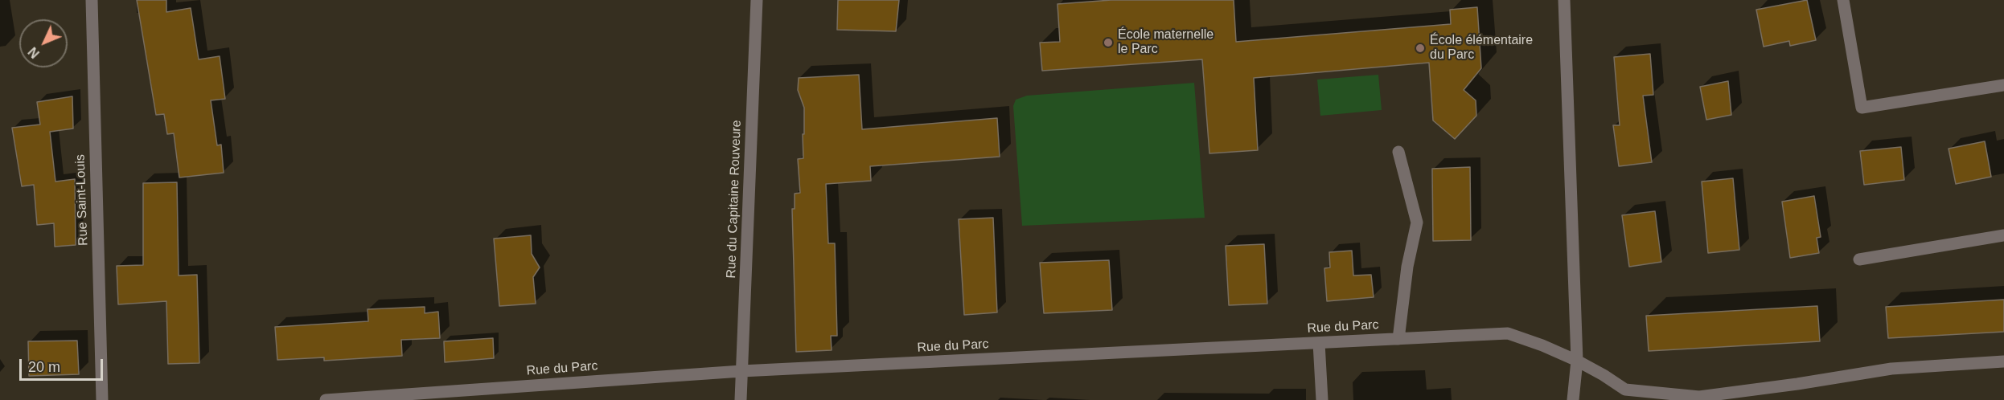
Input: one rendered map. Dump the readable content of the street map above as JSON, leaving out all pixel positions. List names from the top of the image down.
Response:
{
  "streets": {
    "street": ["Rue du Capitaine Rouveure", "Rue Saint-Louis", "Rue du Parc"]
  },
  "crossings": [
    ["Rue du Capitaine Rouveure", "Rue du Parc"]
  ],
  "places": ["École maternelle le Parc", "École élémentaire du Parc"],
  "scale_bar": "20 m",
  "north": "bottom left"
}
